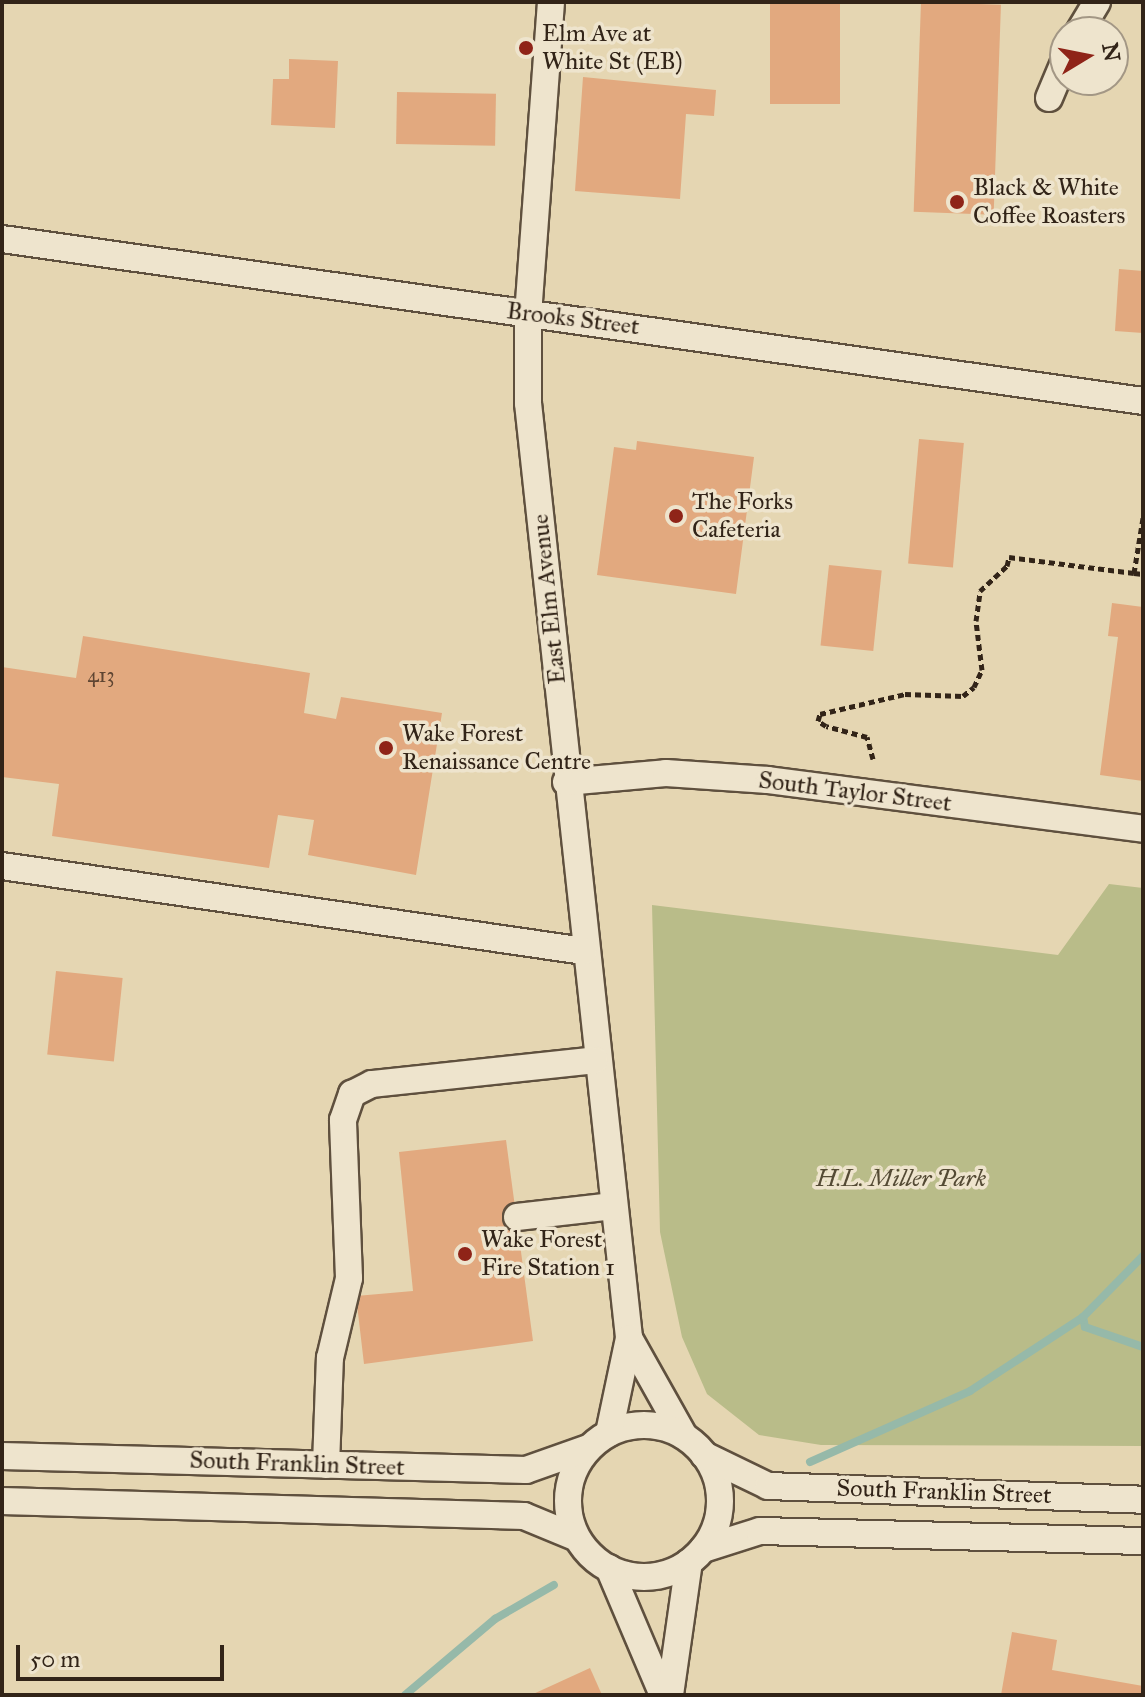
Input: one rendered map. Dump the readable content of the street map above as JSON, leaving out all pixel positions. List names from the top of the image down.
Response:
{
  "streets": {
    "street": [
      "Brooks Street",
      "East Elm Avenue",
      "South Taylor Street",
      "South Franklin Street"
    ]
  },
  "crossings": [
    ["Brooks Street", "East Elm Avenue"],
    ["East Elm Avenue", "South Taylor Street"],
    ["East Elm Avenue", "South Franklin Street"]
  ],
  "parks": ["H.L. Miller Park"],
  "places": [
    "Elm Ave at White St (EB)",
    "Black & White Coffee Roasters",
    "The Forks Cafeteria",
    "Wake Forest Renaissance Centre",
    "Wake Forest Fire Station 1"
  ],
  "house_numbers": ["413"],
  "scale_bar": "50 m",
  "north": "right"
}
